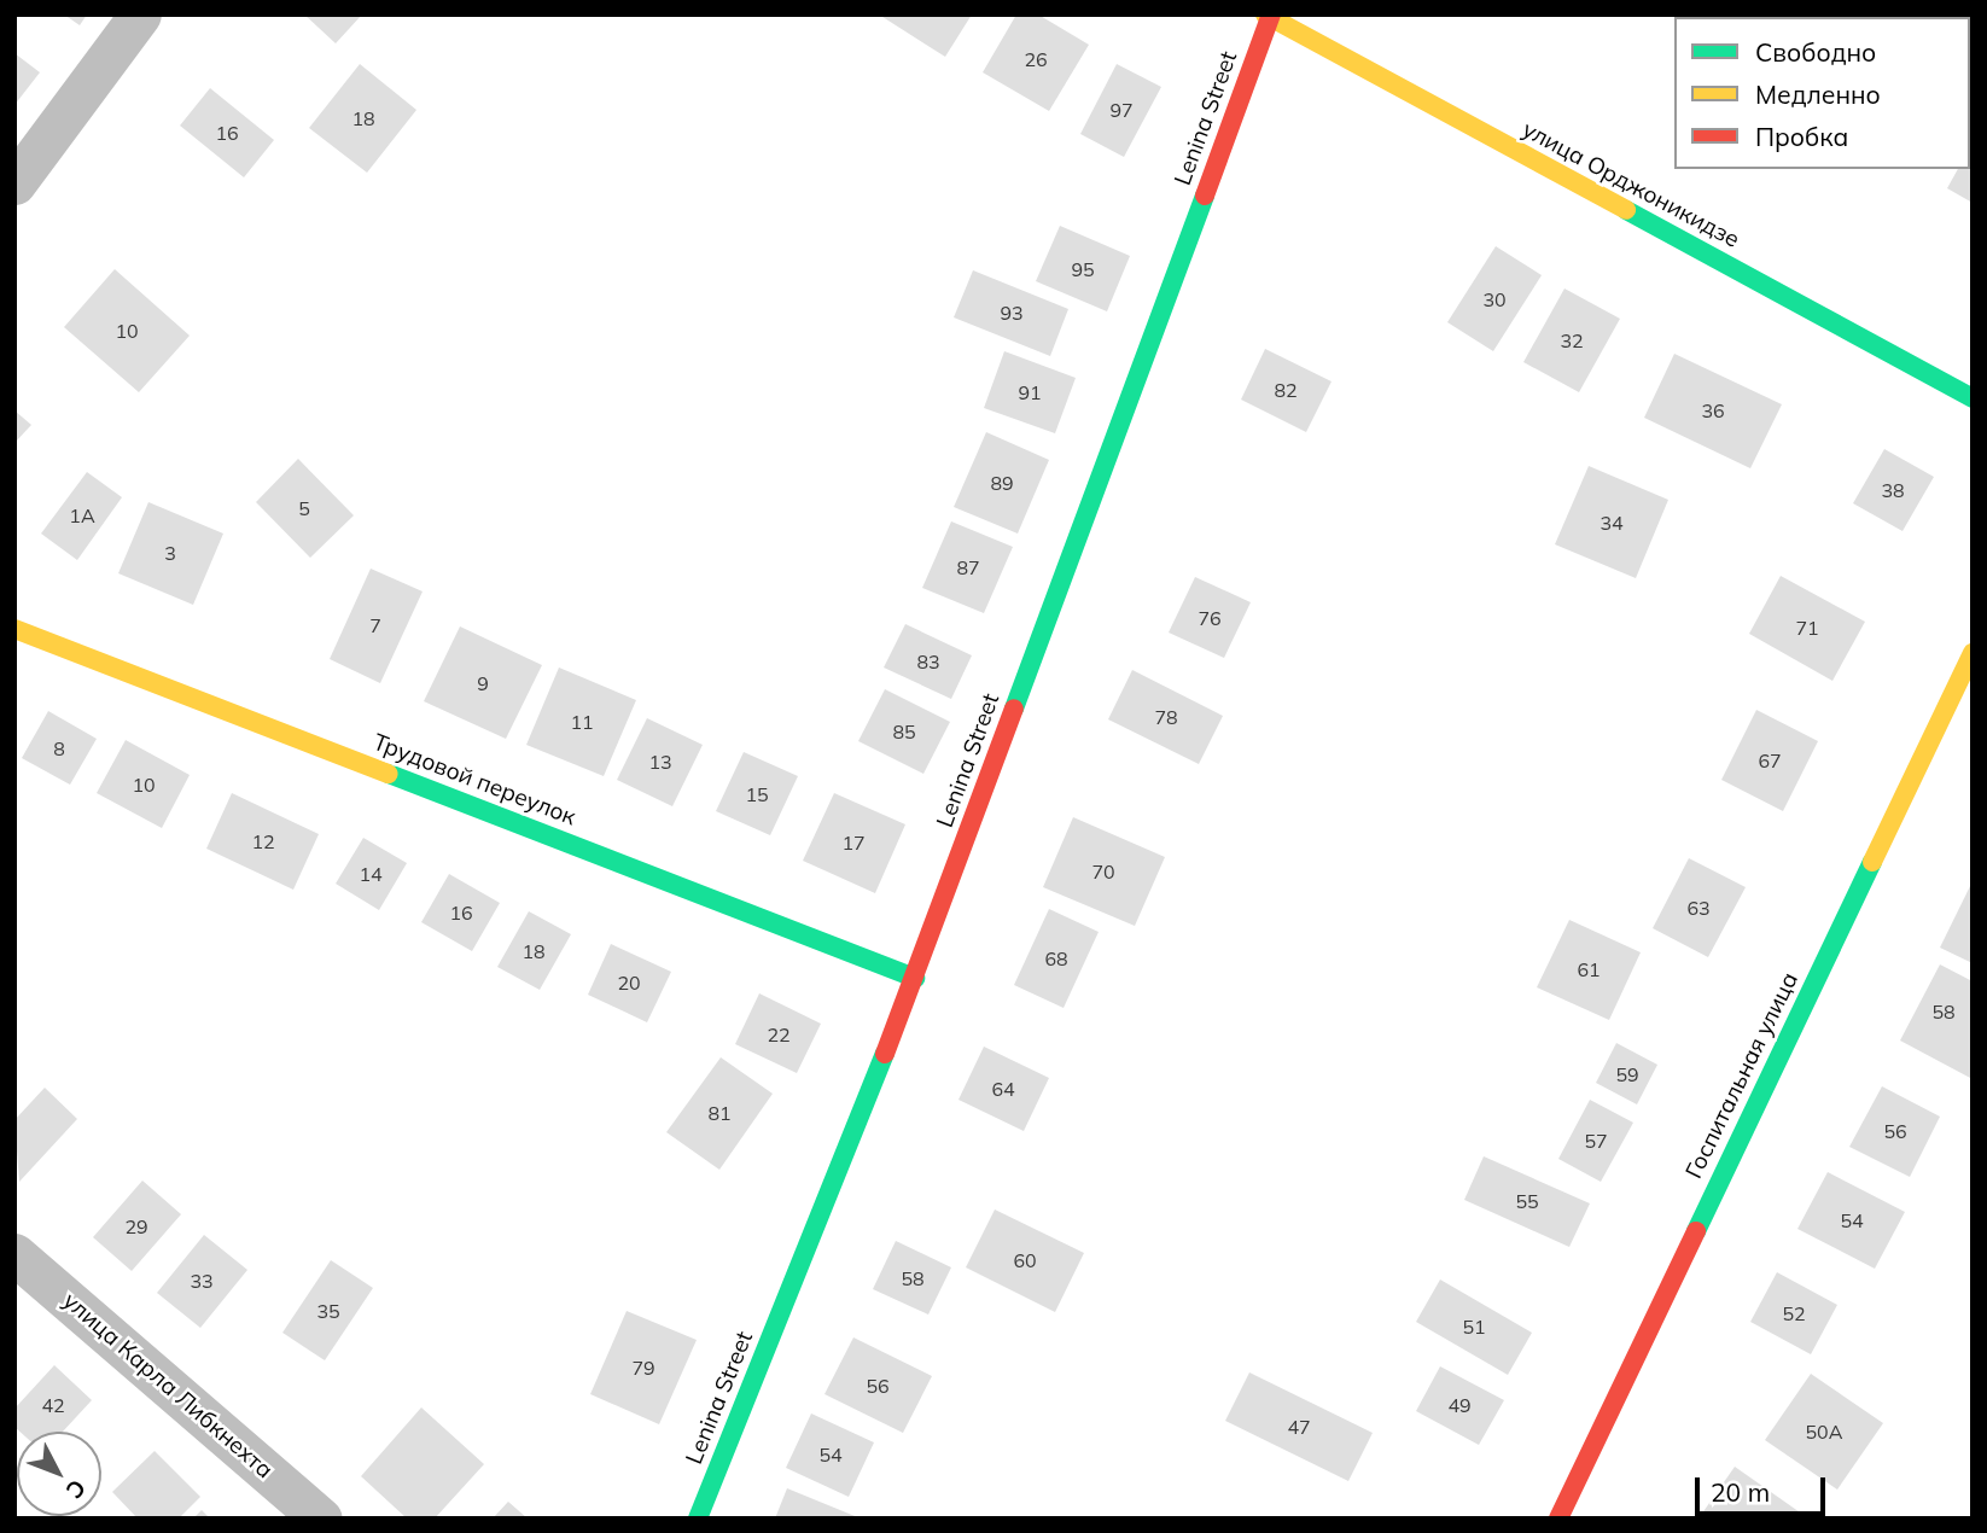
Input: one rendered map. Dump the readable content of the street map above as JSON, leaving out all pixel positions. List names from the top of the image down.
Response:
{
  "streets": {
    "street": [
      "Lenina Street",
      "улица Орджоникидзе",
      "Трудовой переулок",
      "Госпитальная улица",
      "улица Карла Либкнехта"
    ]
  },
  "crossings": [
    ["Lenina Street", "улица Орджоникидзе"],
    ["Lenina Street", "Трудовой переулок"]
  ],
  "house_numbers": [
    "26",
    "97",
    "18",
    "16",
    "95",
    "30",
    "93",
    "10",
    "32",
    "82",
    "91",
    "36",
    "89",
    "38",
    "5",
    "1А",
    "34",
    "3",
    "87",
    "76",
    "7",
    "71",
    "83",
    "9",
    "78",
    "11",
    "85",
    "8",
    "67",
    "13",
    "10",
    "15",
    "12",
    "17",
    "70",
    "14",
    "63",
    "16",
    "18",
    "68",
    "61",
    "20",
    "58",
    "22",
    "59",
    "64",
    "81",
    "56",
    "57",
    "55",
    "54",
    "29",
    "60",
    "58",
    "33",
    "35",
    "52",
    "51",
    "79",
    "56",
    "42",
    "49",
    "47",
    "50А",
    "54"
  ],
  "legend": ["Свободно", "Медленно", "Пробка"],
  "scale_bar": "20 m",
  "north": "bottom right"
}
